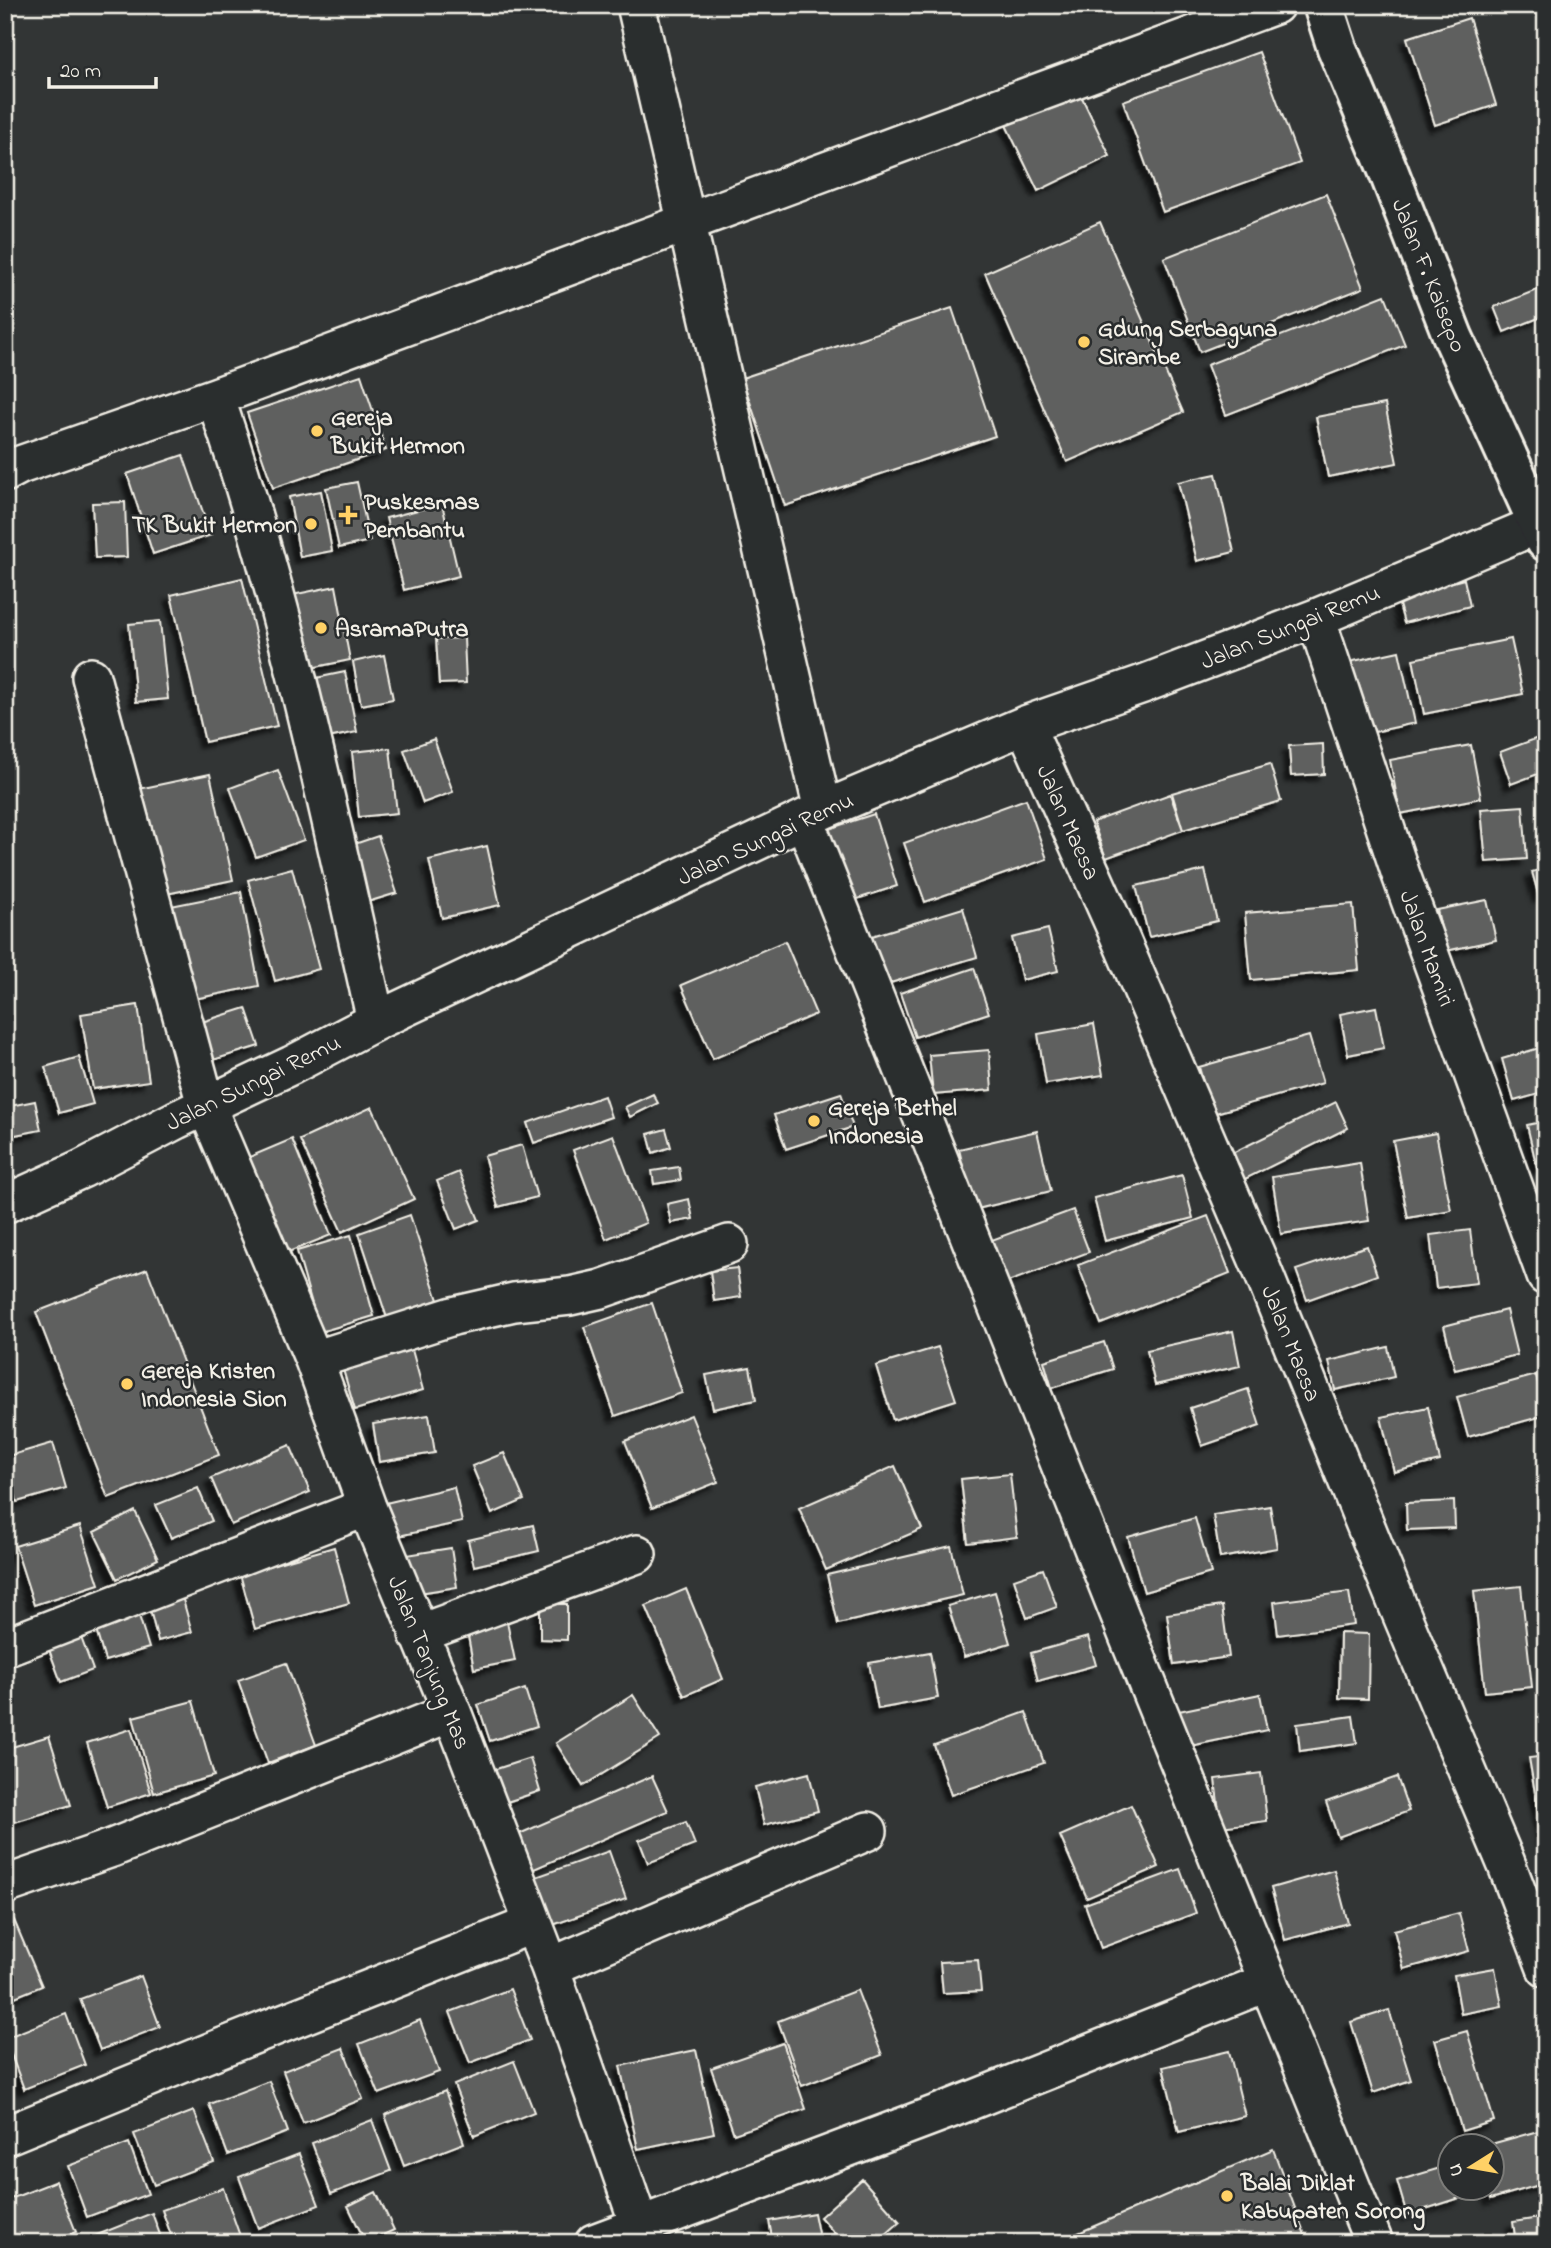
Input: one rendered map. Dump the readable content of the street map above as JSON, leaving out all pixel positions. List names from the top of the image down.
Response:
{
  "streets": {
    "street": [
      "Jalan F. Kaisepo",
      "Jalan Sungai Remu",
      "Jalan Maesa",
      "Jalan Mamiri",
      "Jalan Tanjung Mas"
    ]
  },
  "crossings": [
    ["Jalan F. Kaisepo", "Jalan Sungai Remu"],
    ["Jalan Sungai Remu", "Jalan Maesa"],
    ["Jalan Sungai Remu", "Jalan Mamiri"],
    ["Jalan Sungai Remu", "Jalan Tanjung Mas"]
  ],
  "places": {
    "other": [
      "Gdung Serbaguna Sirambe",
      "Gereja Bukit Hermon",
      "TK Bukit Hermon",
      "AsramaPutra",
      "Gereja Bethel Indonesia",
      "Gereja Kristen Indonesia Sion",
      "Balai Diklat Kabupaten Sorong"
    ],
    "health": ["Puskesmas Pembantu"]
  },
  "scale_bar": "20 m",
  "north": "left"
}
